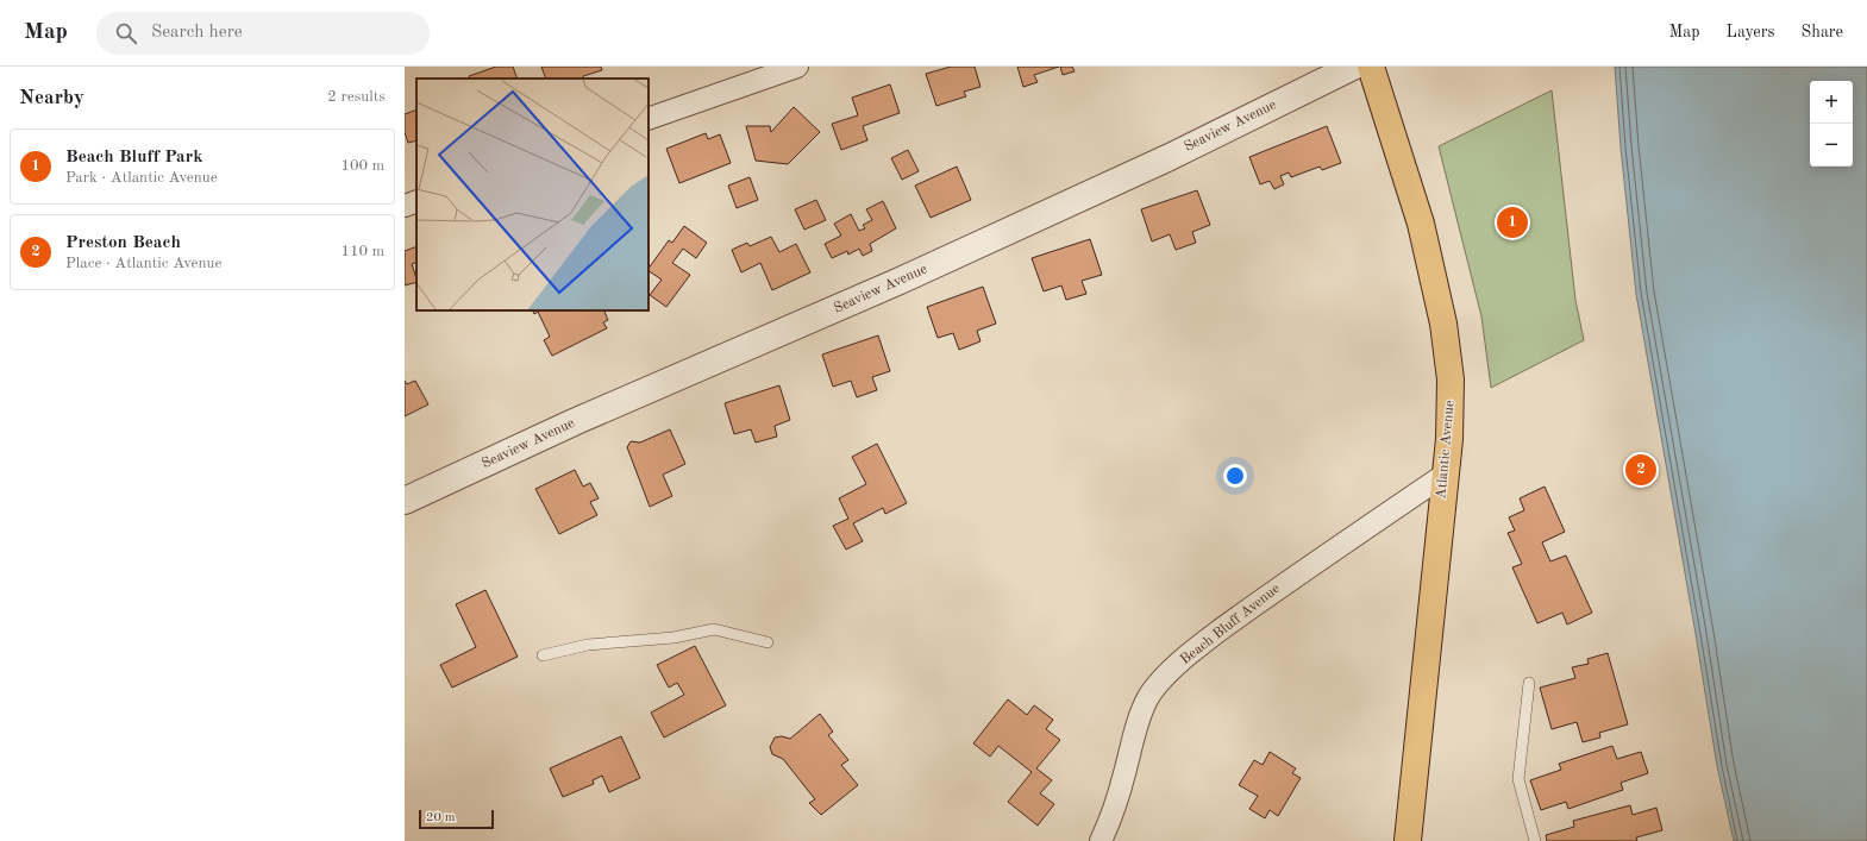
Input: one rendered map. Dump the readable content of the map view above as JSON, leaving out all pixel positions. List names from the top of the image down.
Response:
{
  "streets": {
    "main road": ["Atlantic Avenue"],
    "street": ["Seaview Avenue", "Beach Bluff Avenue"]
  },
  "crossings": [
    ["Atlantic Avenue", "Beach Bluff Avenue"]
  ],
  "scale_bar": "20 m",
  "page": {
    "header": "Map",
    "search": "Search here",
    "nav": ["Map", "Layers", "Share"],
    "heading": ["Nearby", "2 results"],
    "map_buttons": ["+", "−"],
    "list": [
      {
        "mark": "1",
        "name": "Beach Bluff Park",
        "note": "Park · Atlantic Avenue",
        "value": "100 m"
      },
      {
        "mark": "2",
        "name": "Preston Beach",
        "note": "Place · Atlantic Avenue",
        "value": "110 m"
      }
    ],
    "pins": ["1", "2"],
    "scale": "20 m"
  }
}
